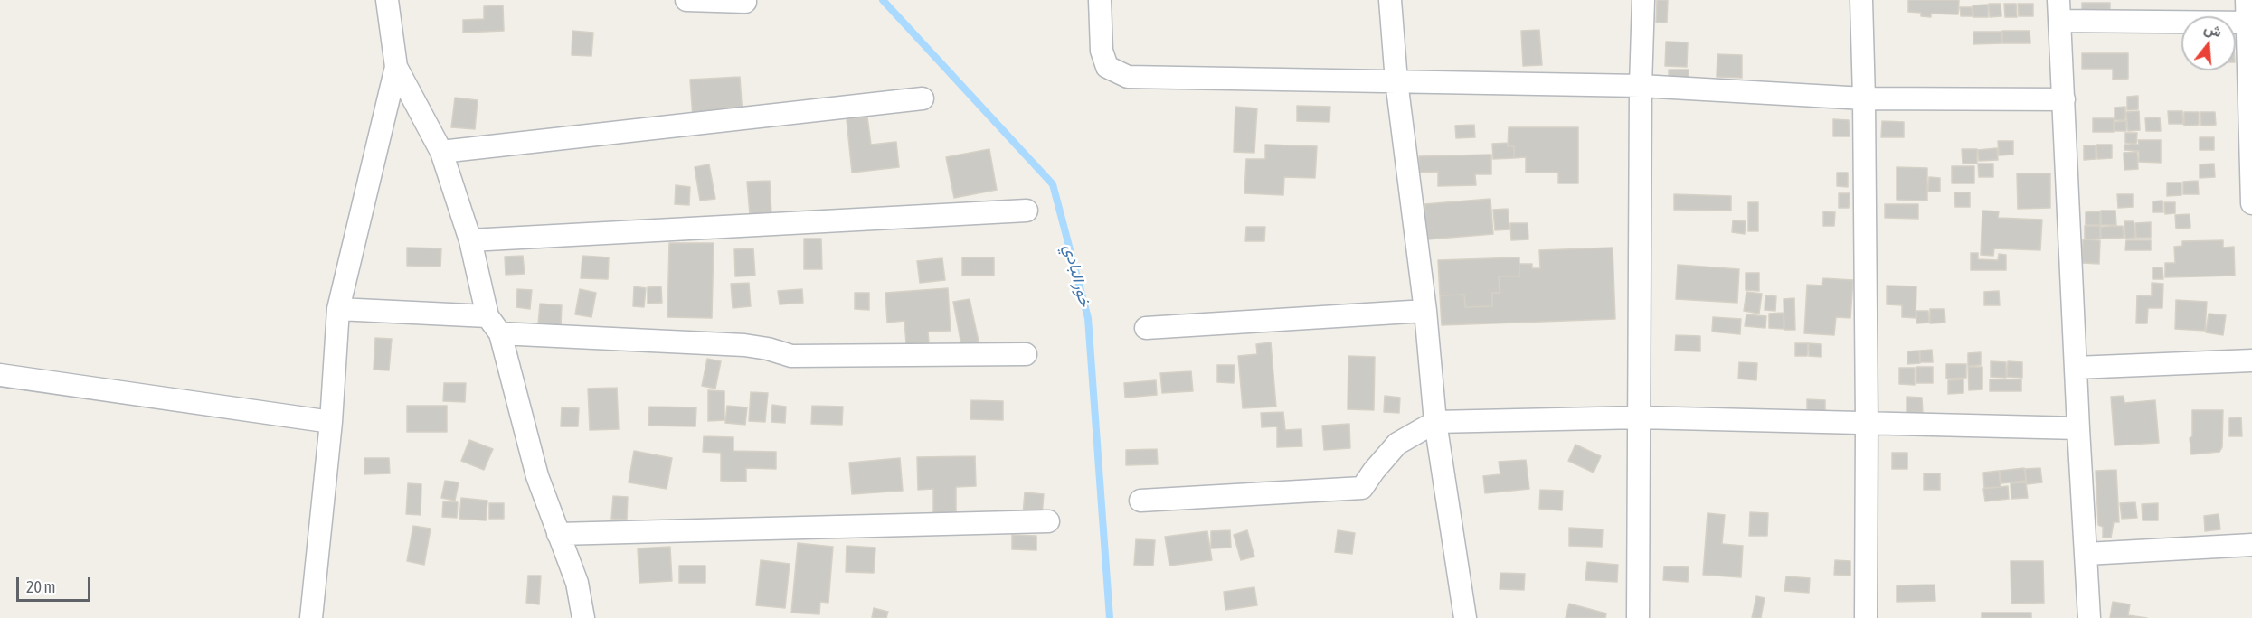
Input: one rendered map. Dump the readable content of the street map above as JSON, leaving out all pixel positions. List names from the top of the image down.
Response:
{
  "water": ["خور البادي"],
  "scale_bar": "20 m",
  "north": "top"
}
